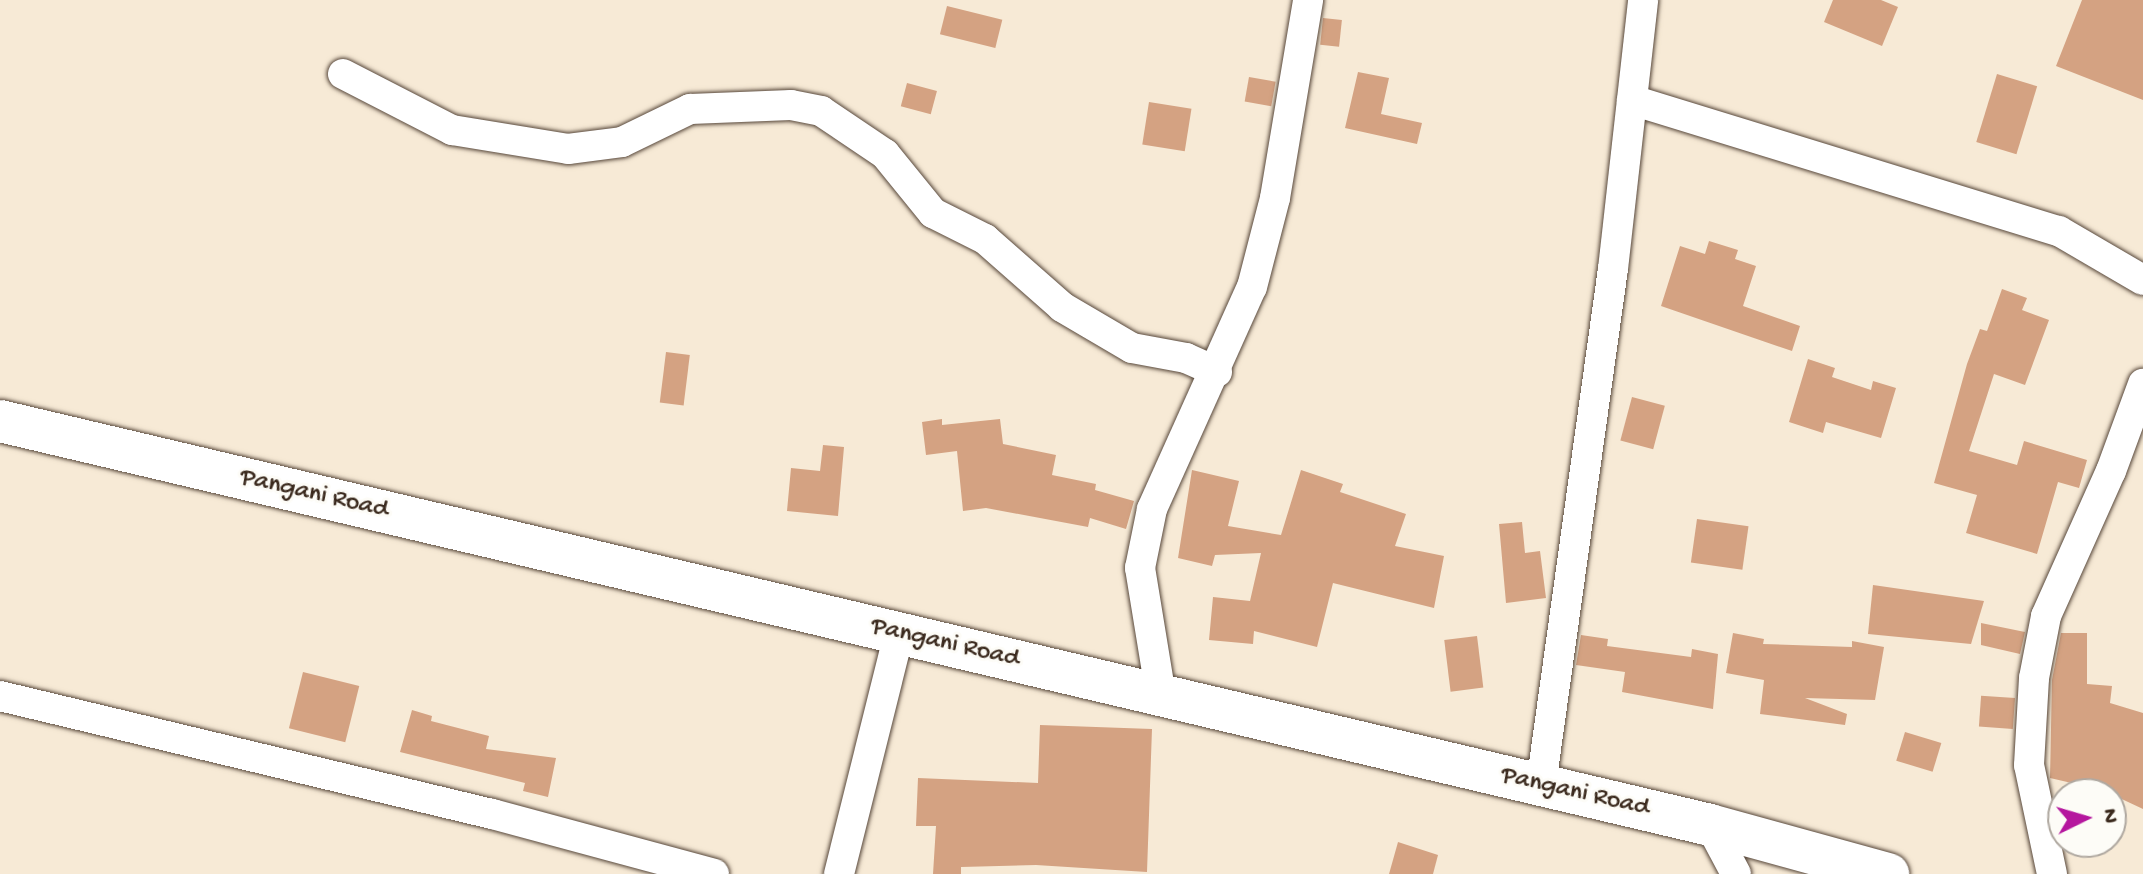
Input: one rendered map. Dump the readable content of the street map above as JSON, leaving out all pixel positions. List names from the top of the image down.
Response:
{
  "streets": {
    "main road": ["Pangani Road"]
  },
  "north": "right"
}
